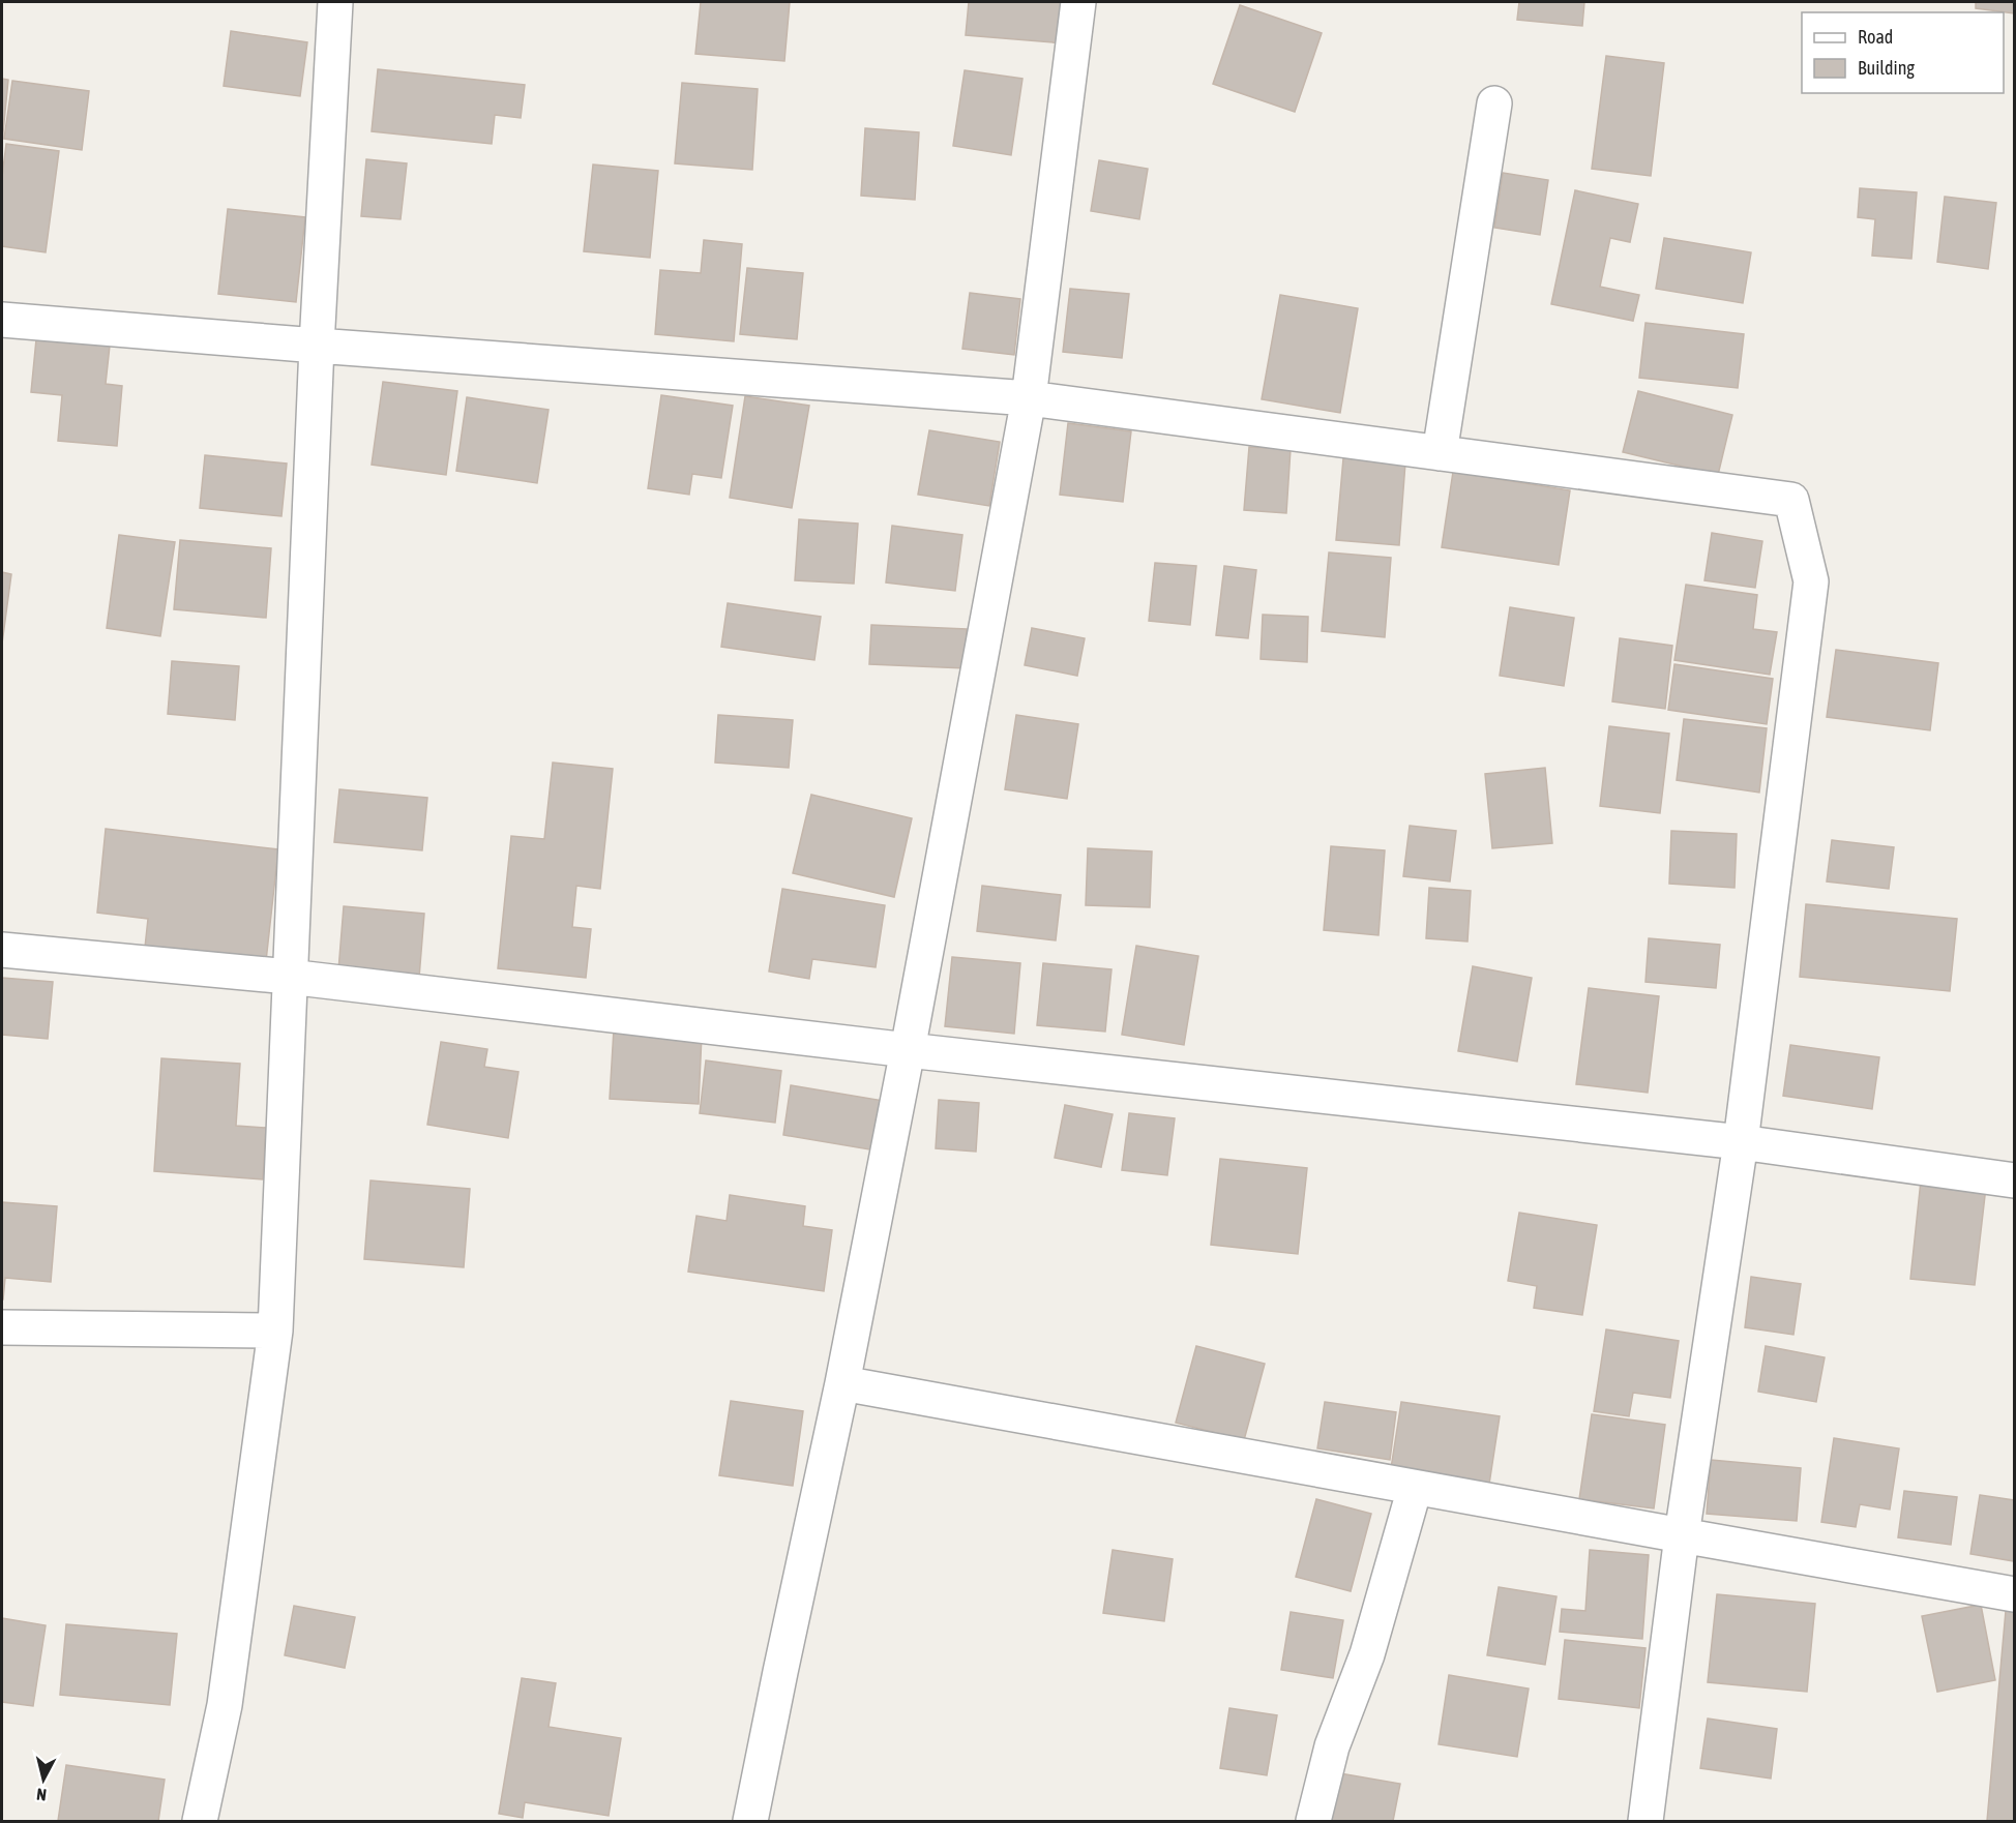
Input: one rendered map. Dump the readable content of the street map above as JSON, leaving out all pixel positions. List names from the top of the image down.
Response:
{
  "legend": ["Road", "Building"],
  "north": "bottom"
}
